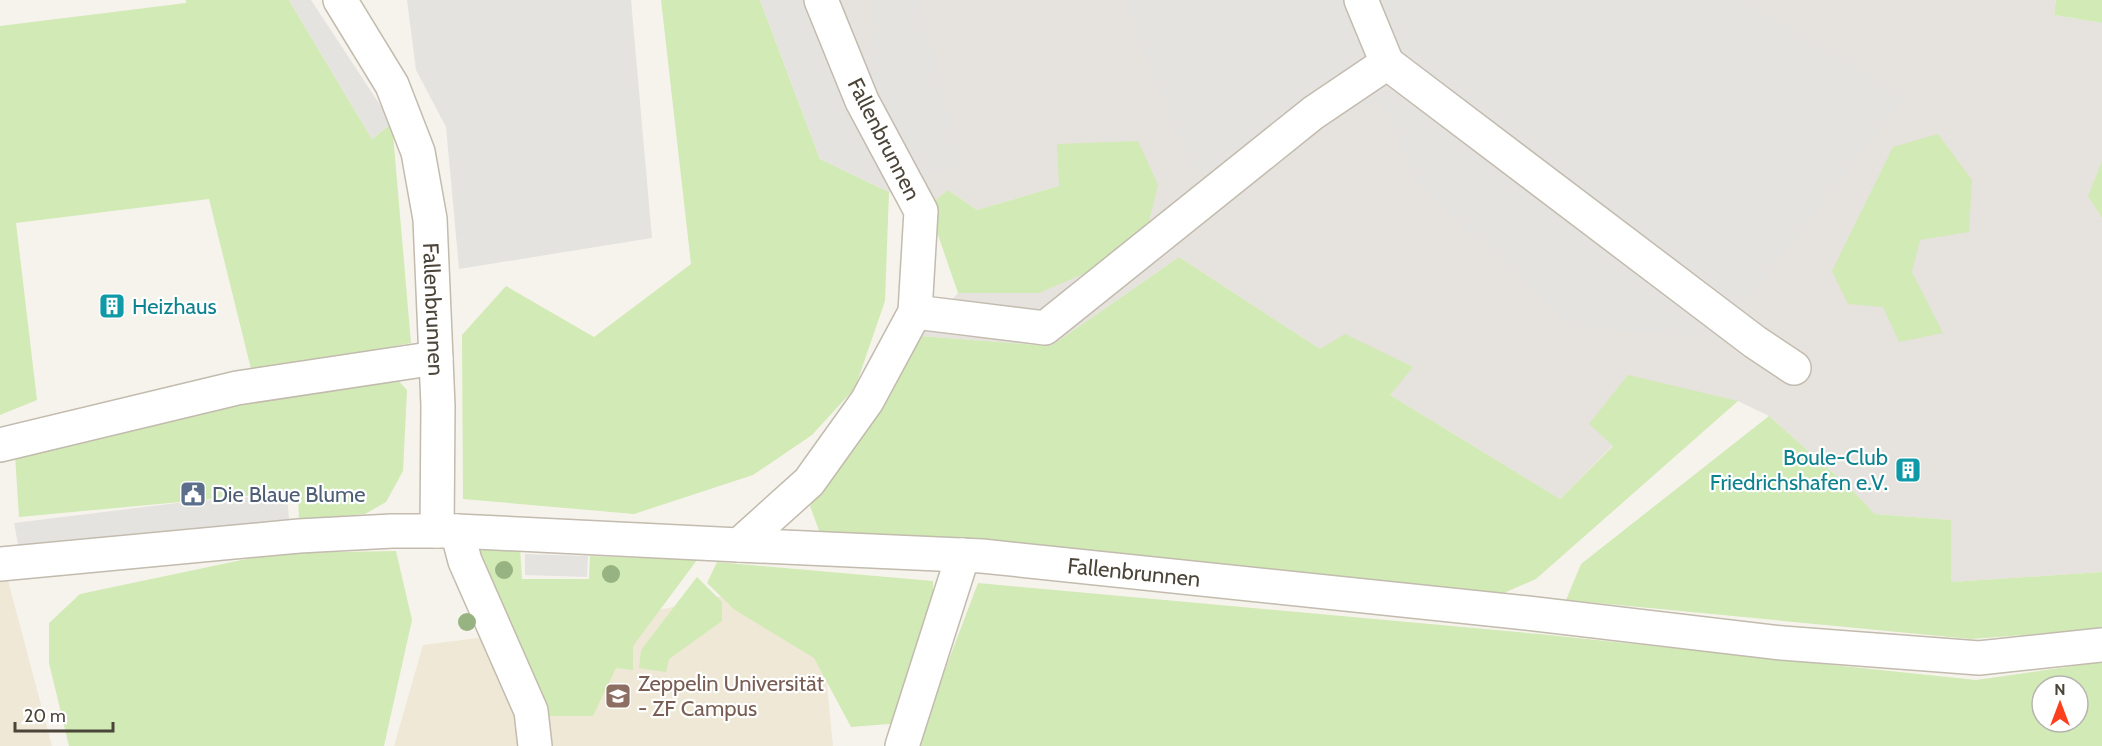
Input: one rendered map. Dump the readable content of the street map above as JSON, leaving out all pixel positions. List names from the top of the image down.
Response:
{
  "streets": {
    "street": ["Fallenbrunnen"]
  },
  "places": {
    "building": ["Heizhaus", "Boule-Club Friedrichshafen e.V."],
    "public building": ["Die Blaue Blume"],
    "school or university": ["Zeppelin Universität - ZF Campus"]
  },
  "scale_bar": "20 m",
  "north": "top"
}
